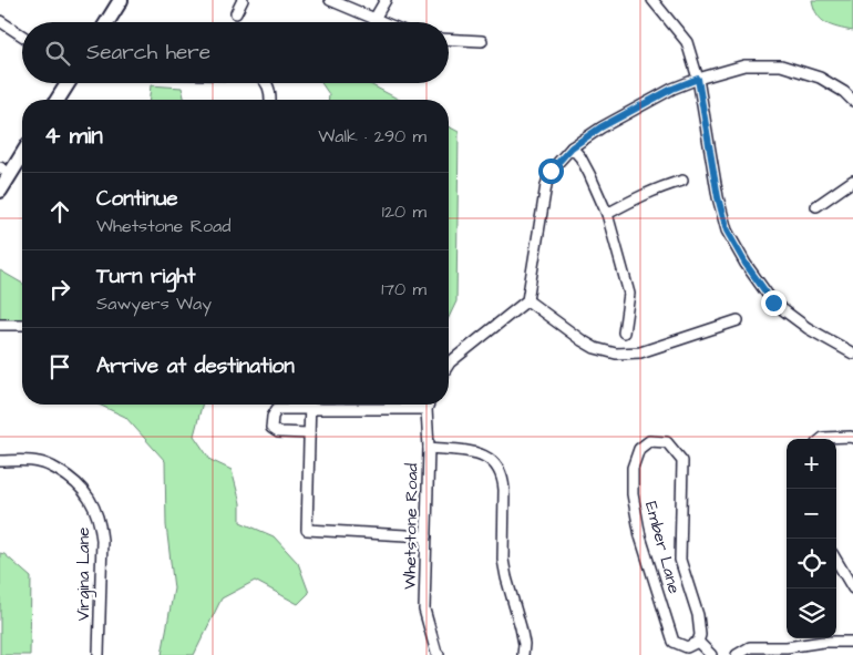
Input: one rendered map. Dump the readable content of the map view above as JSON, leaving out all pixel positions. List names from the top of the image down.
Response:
{
  "streets": {
    "street": ["Whetstone Road", "Ember Lane", "Virgina Lane"]
  },
  "page": {
    "search": "Search here",
    "heading": ["4 min", "Walk · 290 m"],
    "list": [
      ["Continue", "Whetstone Road", "120 m"],
      ["Turn right", "Sawyers Way", "170 m"],
      "Arrive at destination"
    ],
    "map_buttons": ["+", "−"]
  }
}
